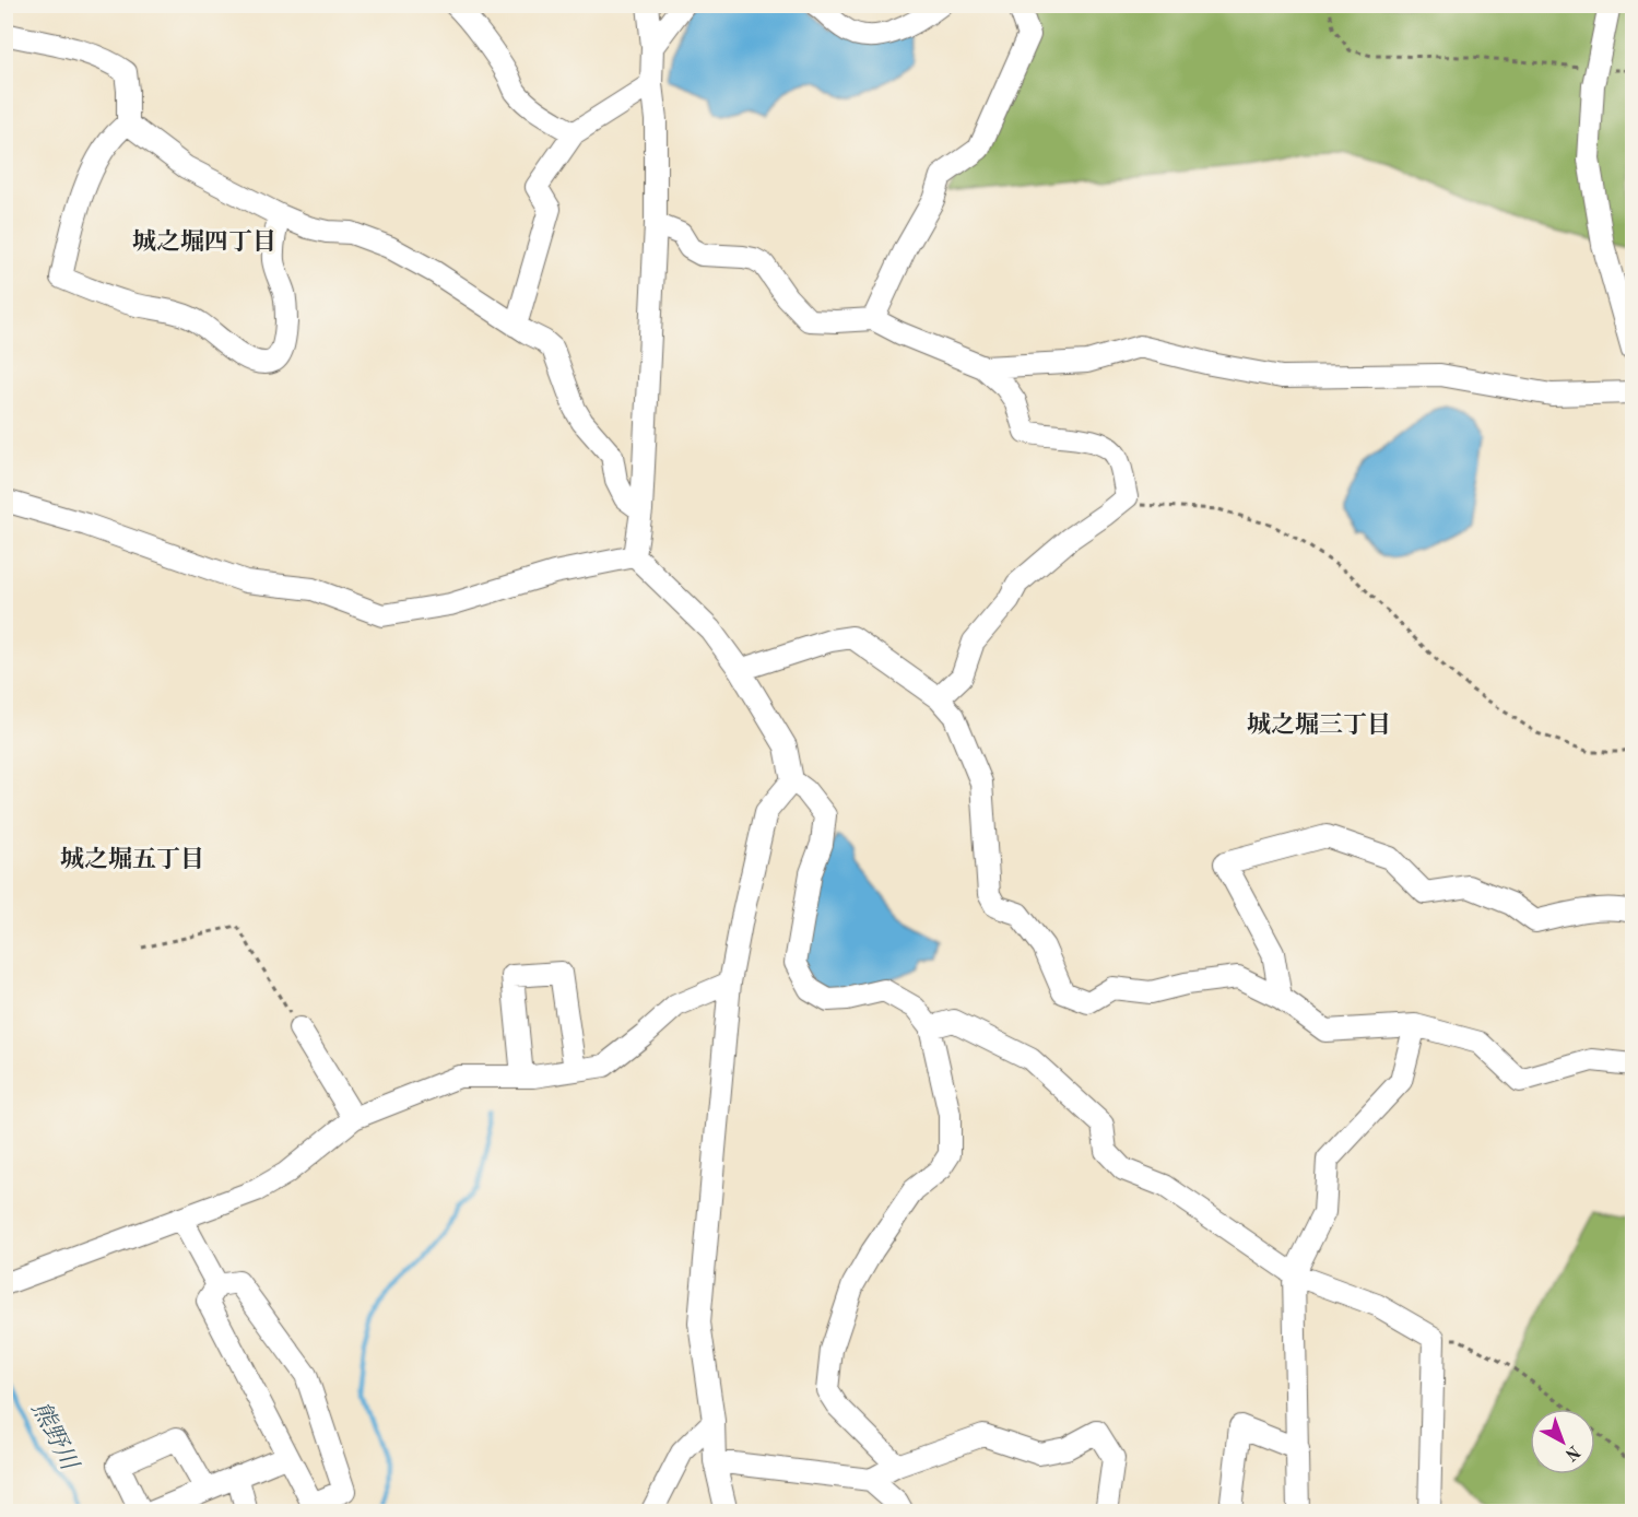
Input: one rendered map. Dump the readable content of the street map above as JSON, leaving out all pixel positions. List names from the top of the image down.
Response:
{
  "districts": ["城之堀四丁目", "城之堀三丁目", "城之堀五丁目"],
  "water": ["熊野川"],
  "north": "bottom right"
}
